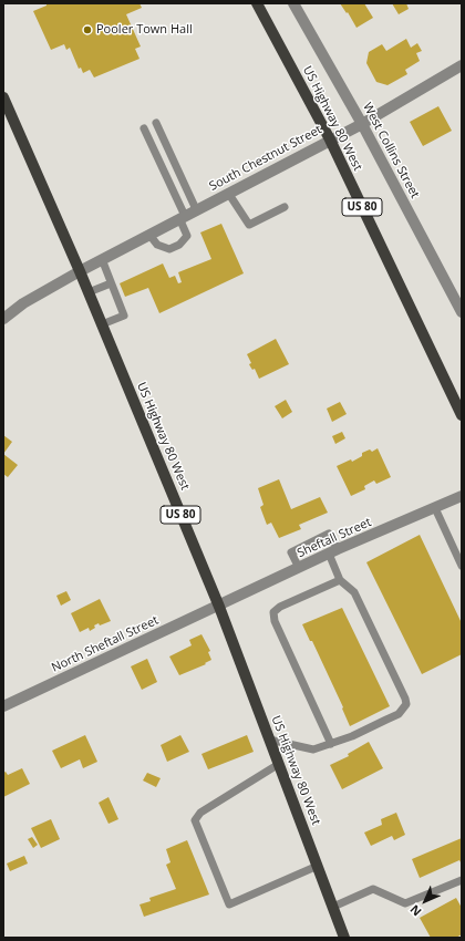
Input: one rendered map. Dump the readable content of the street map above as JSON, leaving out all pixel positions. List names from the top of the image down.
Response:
{
  "streets": {
    "main road": ["US Highway 80 West", "US 80"],
    "street": [
      "West Collins Street",
      "South Chestnut Street",
      "Sheftall Street",
      "North Sheftall Street"
    ]
  },
  "crossings": [
    ["US Highway 80 West", "South Chestnut Street"],
    ["US Highway 80 West", "Sheftall Street"],
    ["US Highway 80 West", "North Sheftall Street"],
    ["West Collins Street", "South Chestnut Street"],
    ["Sheftall Street", "North Sheftall Street"]
  ],
  "places": ["Pooler Town Hall"],
  "north": "bottom left"
}
